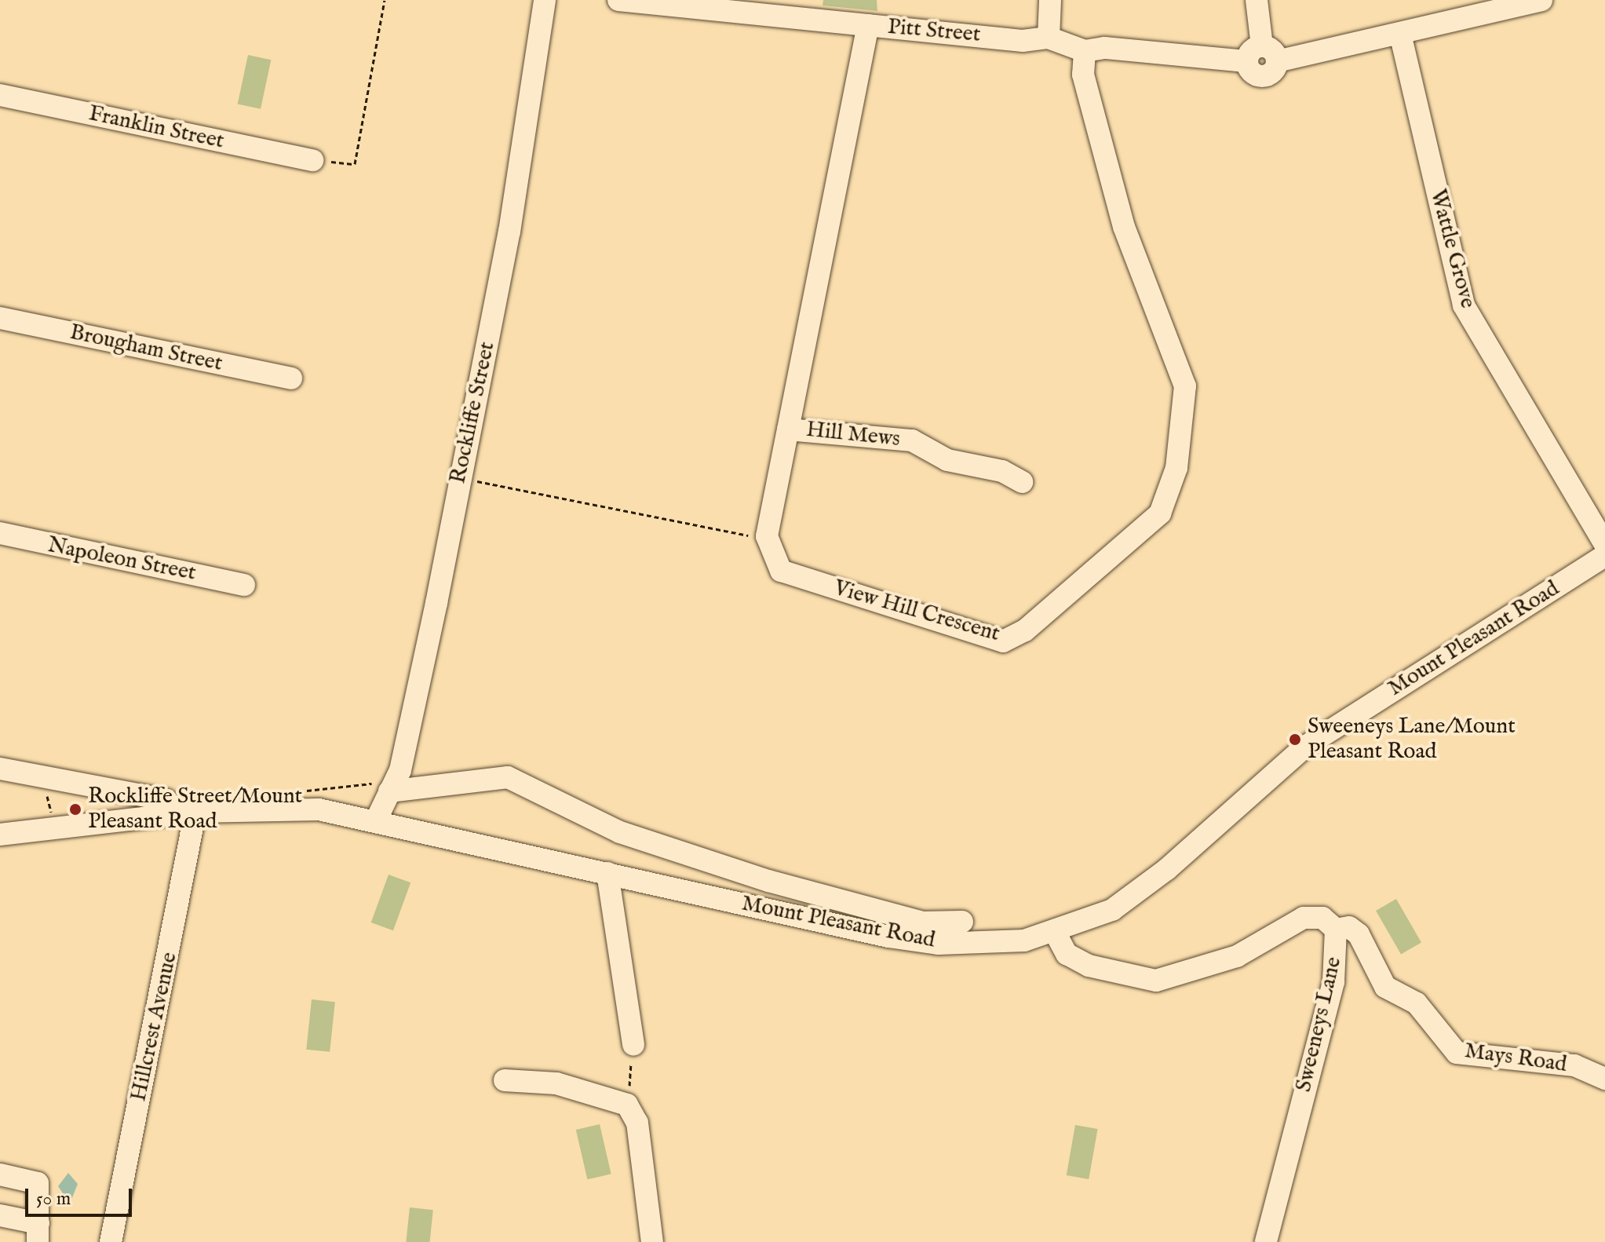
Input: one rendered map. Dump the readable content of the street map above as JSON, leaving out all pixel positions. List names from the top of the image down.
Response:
{
  "streets": {
    "street": [
      "Pitt Street",
      "Franklin Street",
      "Wattle Grove",
      "Brougham Street",
      "Rockliffe Street",
      "Hill Mews",
      "Napoleon Street",
      "View Hill Crescent",
      "Mount Pleasant Road",
      "Sweeneys Lane",
      "Hillcrest Avenue",
      "Mays Road"
    ]
  },
  "crossings": [
    ["Pitt Street", "Wattle Grove"],
    ["Pitt Street", "View Hill Crescent"],
    ["Rockliffe Street", "Mount Pleasant Road"],
    ["Mount Pleasant Road", "Sweeneys Lane"],
    ["Mount Pleasant Road", "Hillcrest Avenue"],
    ["Sweeneys Lane", "Mays Road"]
  ],
  "places": ["Sweeneys Lane/Mount Pleasant Road", "Rockliffe Street/Mount Pleasant Road"],
  "scale_bar": "50 m"
}
